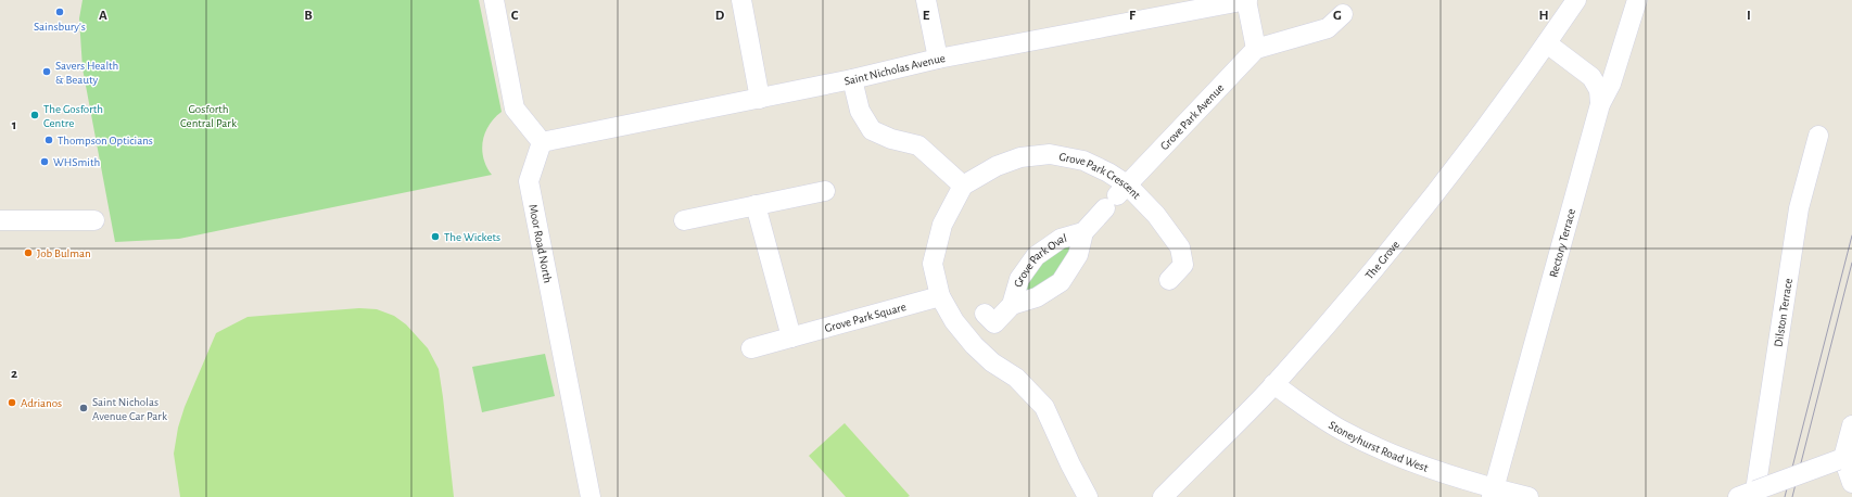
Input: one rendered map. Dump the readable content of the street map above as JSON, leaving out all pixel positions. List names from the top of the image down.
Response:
{
  "streets": {
    "street": [
      "Saint Nicholas Avenue",
      "Grove Park Avenue",
      "Grove Park Crescent",
      "Moor Road North",
      "Rectory Terrace",
      "The Grove",
      "Grove Park Oval",
      "Dilston Terrace",
      "Grove Park Square",
      "Stoneyhurst Road West"
    ]
  },
  "crossings": [
    ["Saint Nicholas Avenue", "Moor Road North"],
    ["Grove Park Avenue", "Grove Park Crescent"],
    ["Grove Park Avenue", "Grove Park Oval"],
    ["Grove Park Crescent", "Grove Park Oval"],
    ["Rectory Terrace", "Stoneyhurst Road West"],
    ["The Grove", "Stoneyhurst Road West"]
  ],
  "parks": ["Gosforth Central Park"],
  "places": [
    "Sainsbury's",
    "Savers Health & Beauty",
    "The Gosforth Centre",
    "Thompson Opticians",
    "WHSmith",
    "The Wickets",
    "Job Bulman",
    "Adrianos",
    "Saint Nicholas Avenue Car Park"
  ],
  "grid": {
    "columns": [
      "A",
      "B",
      "C",
      "D",
      "E",
      "F",
      "G",
      "H",
      "I"
    ],
    "rows": ["1", "2"]
  }
}
